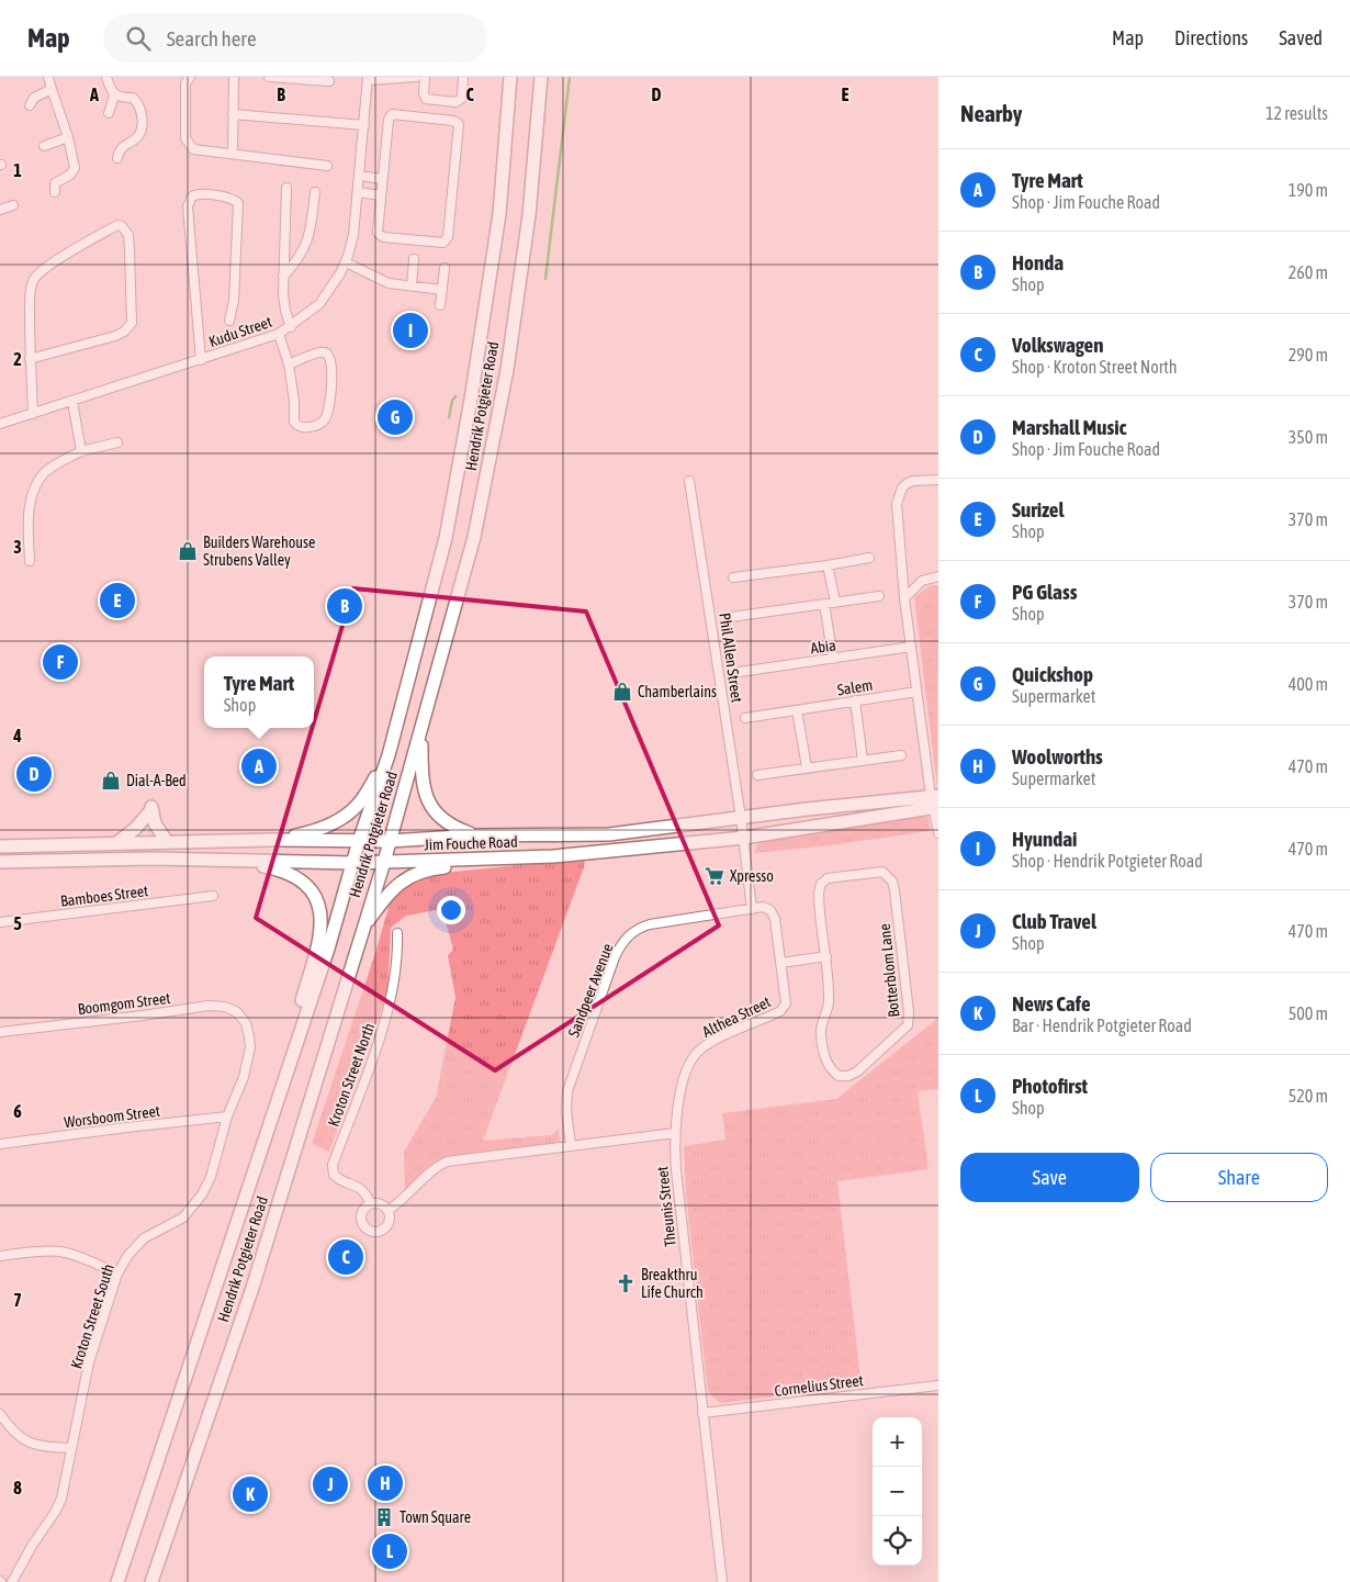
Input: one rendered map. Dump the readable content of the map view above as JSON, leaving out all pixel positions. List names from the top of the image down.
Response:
{
  "streets": {
    "main road": ["Hendrik Potgieter Road", "Jim Fouche Road"],
    "street": [
      "Kudu Street",
      "Abia",
      "Phil Allen Street",
      "Salem",
      "Bamboes Street",
      "Botterblom Lane",
      "Sandpeer Avenue",
      "Boomgom Street",
      "Althea Street",
      "Kroton Street North",
      "Worsboom Street",
      "Theunis Street",
      "Kroton Street South",
      "Cornelius Street"
    ]
  },
  "crossings": [
    ["Hendrik Potgieter Road", "Jim Fouche Road"],
    ["Phil Allen Street", "Jim Fouche Road"],
    ["Phil Allen Street", "Sandpeer Avenue"],
    ["Sandpeer Avenue", "Althea Street"],
    ["Boomgom Street", "Kroton Street South"],
    ["Althea Street", "Theunis Street"],
    ["Worsboom Street", "Kroton Street South"],
    ["Theunis Street", "Cornelius Street"]
  ],
  "places": {
    "shop": ["Builders Warehouse Strubens Valley", "Chamberlains", "Dial-A-Bed"],
    "supermarket": ["Xpresso"],
    "church": ["Breakthru Life Church"],
    "building": ["Town Square"]
  },
  "page": {
    "header": "Map",
    "search": "Search here",
    "nav": ["Map", "Directions", "Saved"],
    "heading": ["Nearby", "12 results"],
    "list": [
      {
        "mark": "A",
        "name": "Tyre Mart",
        "note": "Shop · Jim Fouche Road",
        "value": "190 m"
      },
      {
        "mark": "B",
        "name": "Honda",
        "note": "Shop",
        "value": "260 m"
      },
      {
        "mark": "C",
        "name": "Volkswagen",
        "note": "Shop · Kroton Street North",
        "value": "290 m"
      },
      {
        "mark": "D",
        "name": "Marshall Music",
        "note": "Shop · Jim Fouche Road",
        "value": "350 m"
      },
      {
        "mark": "E",
        "name": "Surizel",
        "note": "Shop",
        "value": "370 m"
      },
      {
        "mark": "F",
        "name": "PG Glass",
        "note": "Shop",
        "value": "370 m"
      },
      {
        "mark": "G",
        "name": "Quickshop",
        "note": "Supermarket",
        "value": "400 m"
      },
      {
        "mark": "H",
        "name": "Woolworths",
        "note": "Supermarket",
        "value": "470 m"
      },
      {
        "mark": "I",
        "name": "Hyundai",
        "note": "Shop · Hendrik Potgieter Road",
        "value": "470 m"
      },
      {
        "mark": "J",
        "name": "Club Travel",
        "note": "Shop",
        "value": "470 m"
      },
      {
        "mark": "K",
        "name": "News Cafe",
        "note": "Bar · Hendrik Potgieter Road",
        "value": "500 m"
      },
      {
        "mark": "L",
        "name": "Photofirst",
        "note": "Shop",
        "value": "520 m"
      }
    ],
    "pins": [
      "I",
      "G",
      "E",
      "B",
      "F",
      "A",
      "D",
      "C",
      "H",
      "J",
      "K",
      "L"
    ],
    "popup": ["Tyre Mart", "Shop"],
    "buttons": ["Save", "Share"],
    "map_buttons": ["+", "−"]
  },
  "grid": {
    "columns": [
      "A",
      "B",
      "C",
      "D",
      "E"
    ],
    "rows": [
      "1",
      "2",
      "3",
      "4",
      "5",
      "6",
      "7",
      "8"
    ]
  }
}
